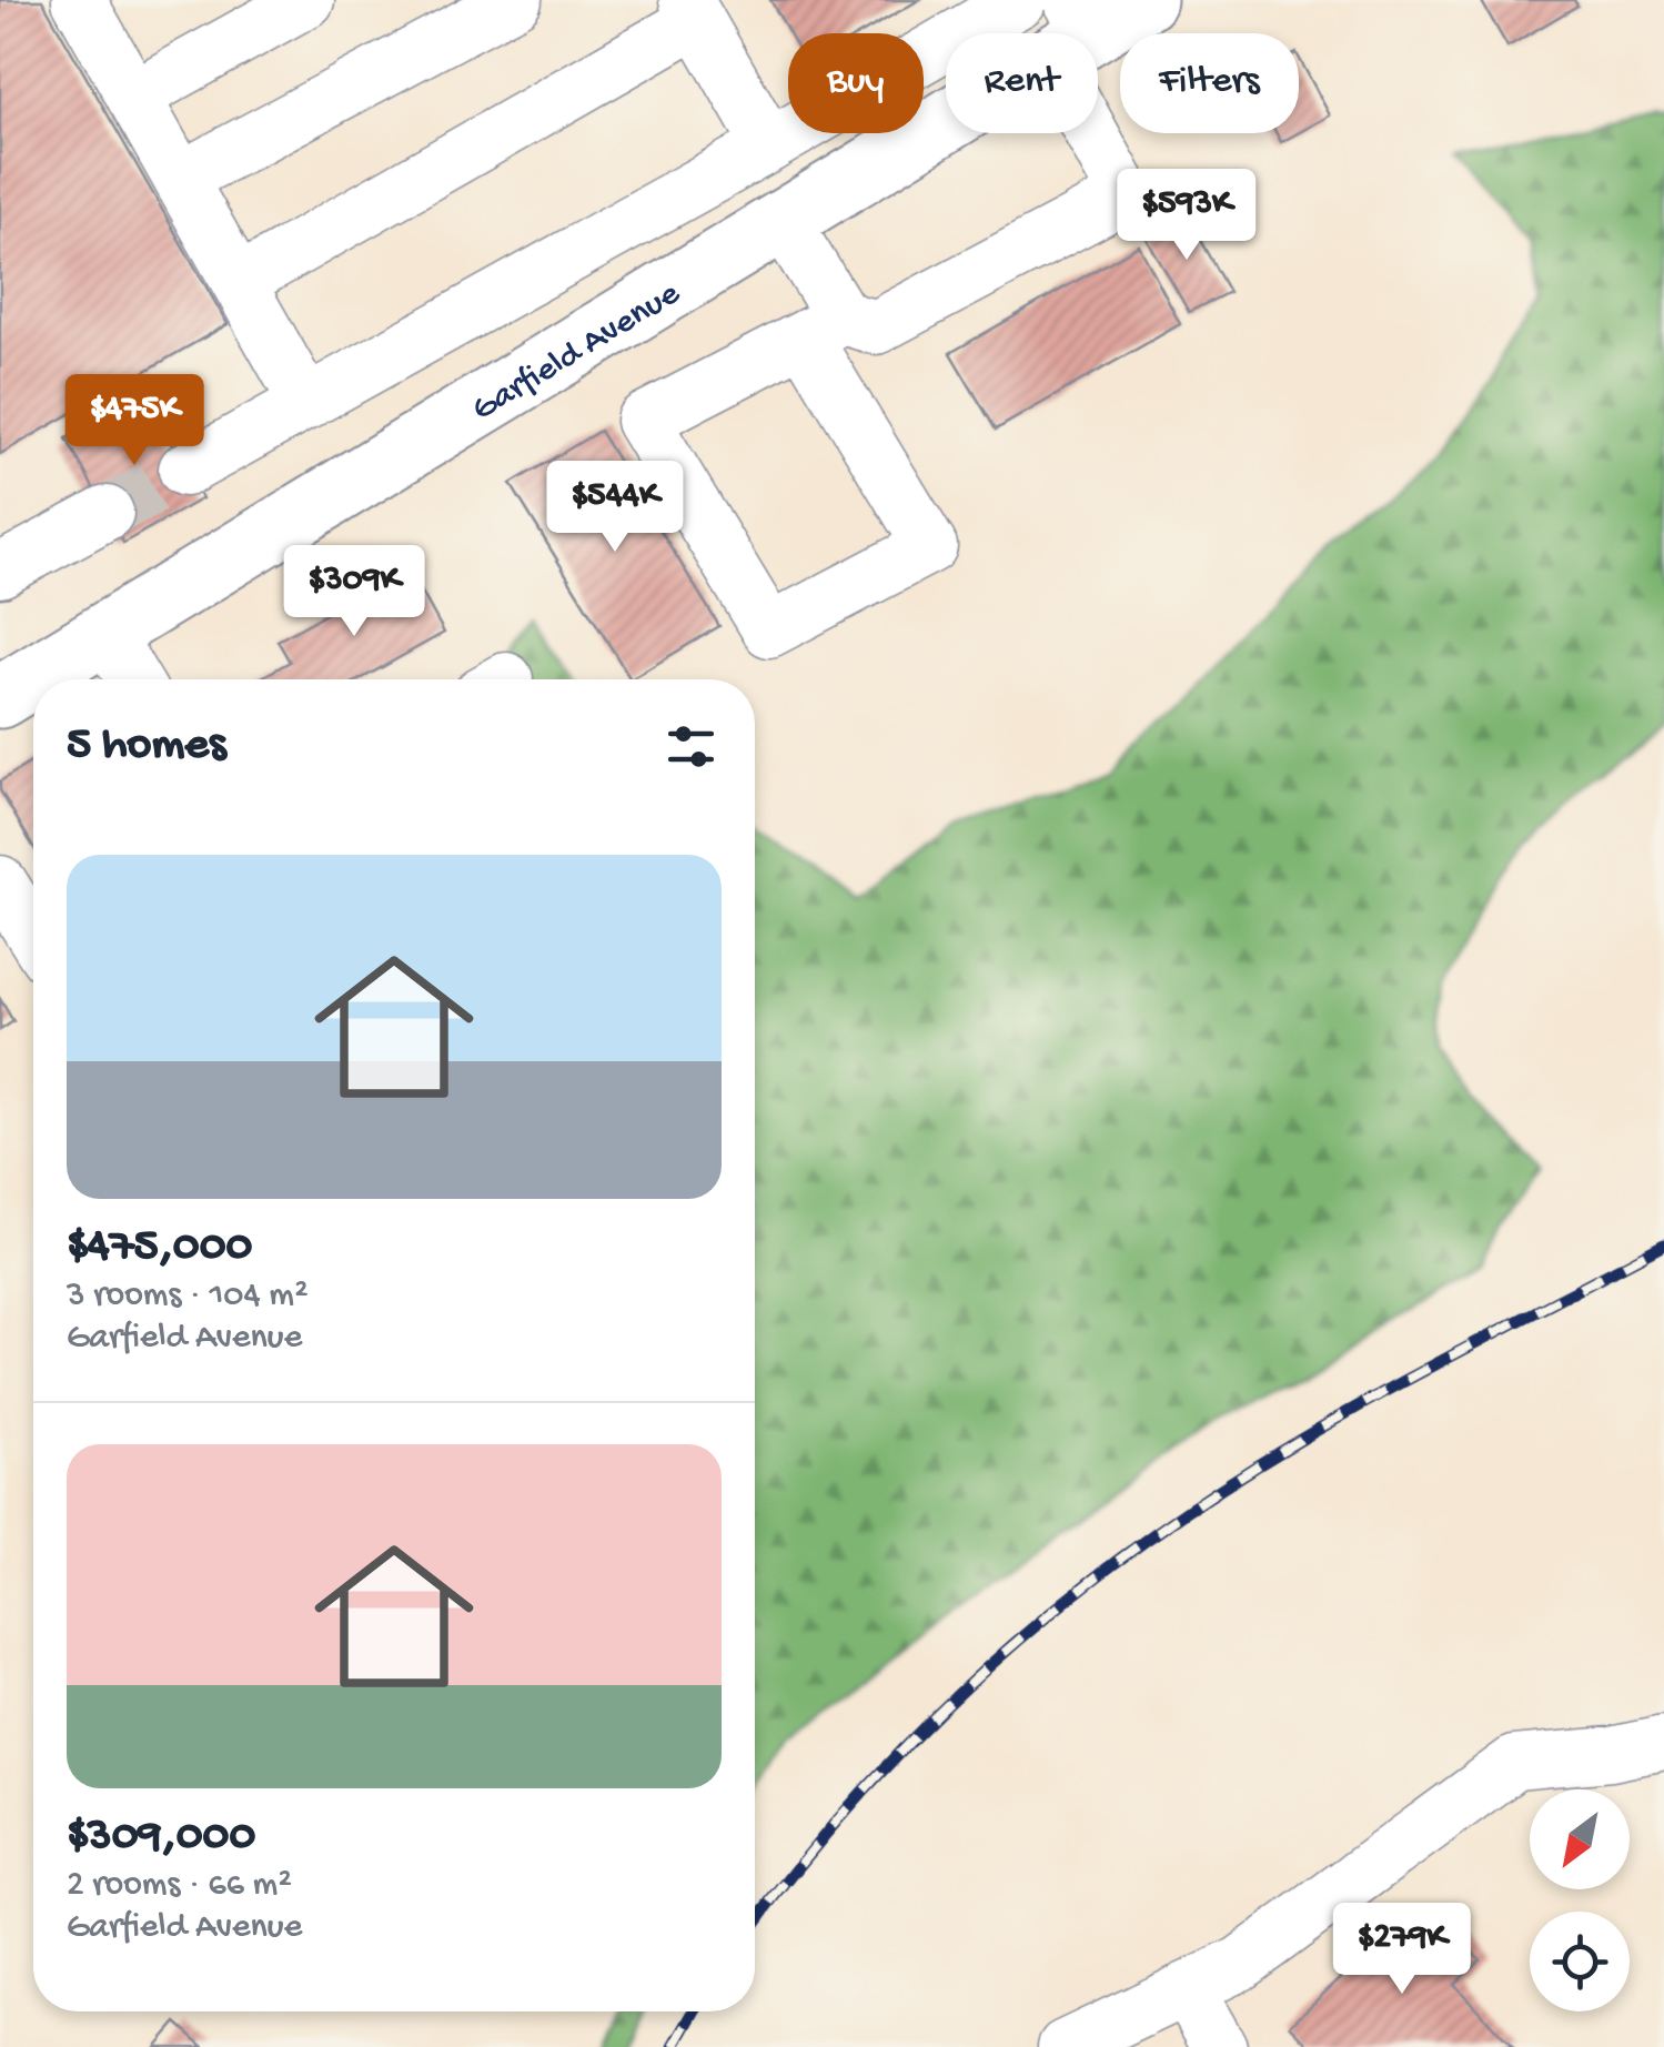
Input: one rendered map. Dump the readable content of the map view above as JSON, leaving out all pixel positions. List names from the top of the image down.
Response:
{
  "streets": {
    "main road": ["Garfield Avenue"]
  },
  "north": "bottom left",
  "page": {
    "chip": ["Buy", "Rent", "Filters"],
    "price": [
      "$593K",
      "$475K",
      "$544K",
      "$309K",
      "$279K"
    ],
    "heading": "5 homes",
    "list": [
      {
        "name": "$475,000",
        "note": "3 rooms · 104 m² · Garfield Avenue"
      },
      {
        "name": "$309,000",
        "note": "2 rooms · 66 m² · Garfield Avenue"
      }
    ]
  }
}
